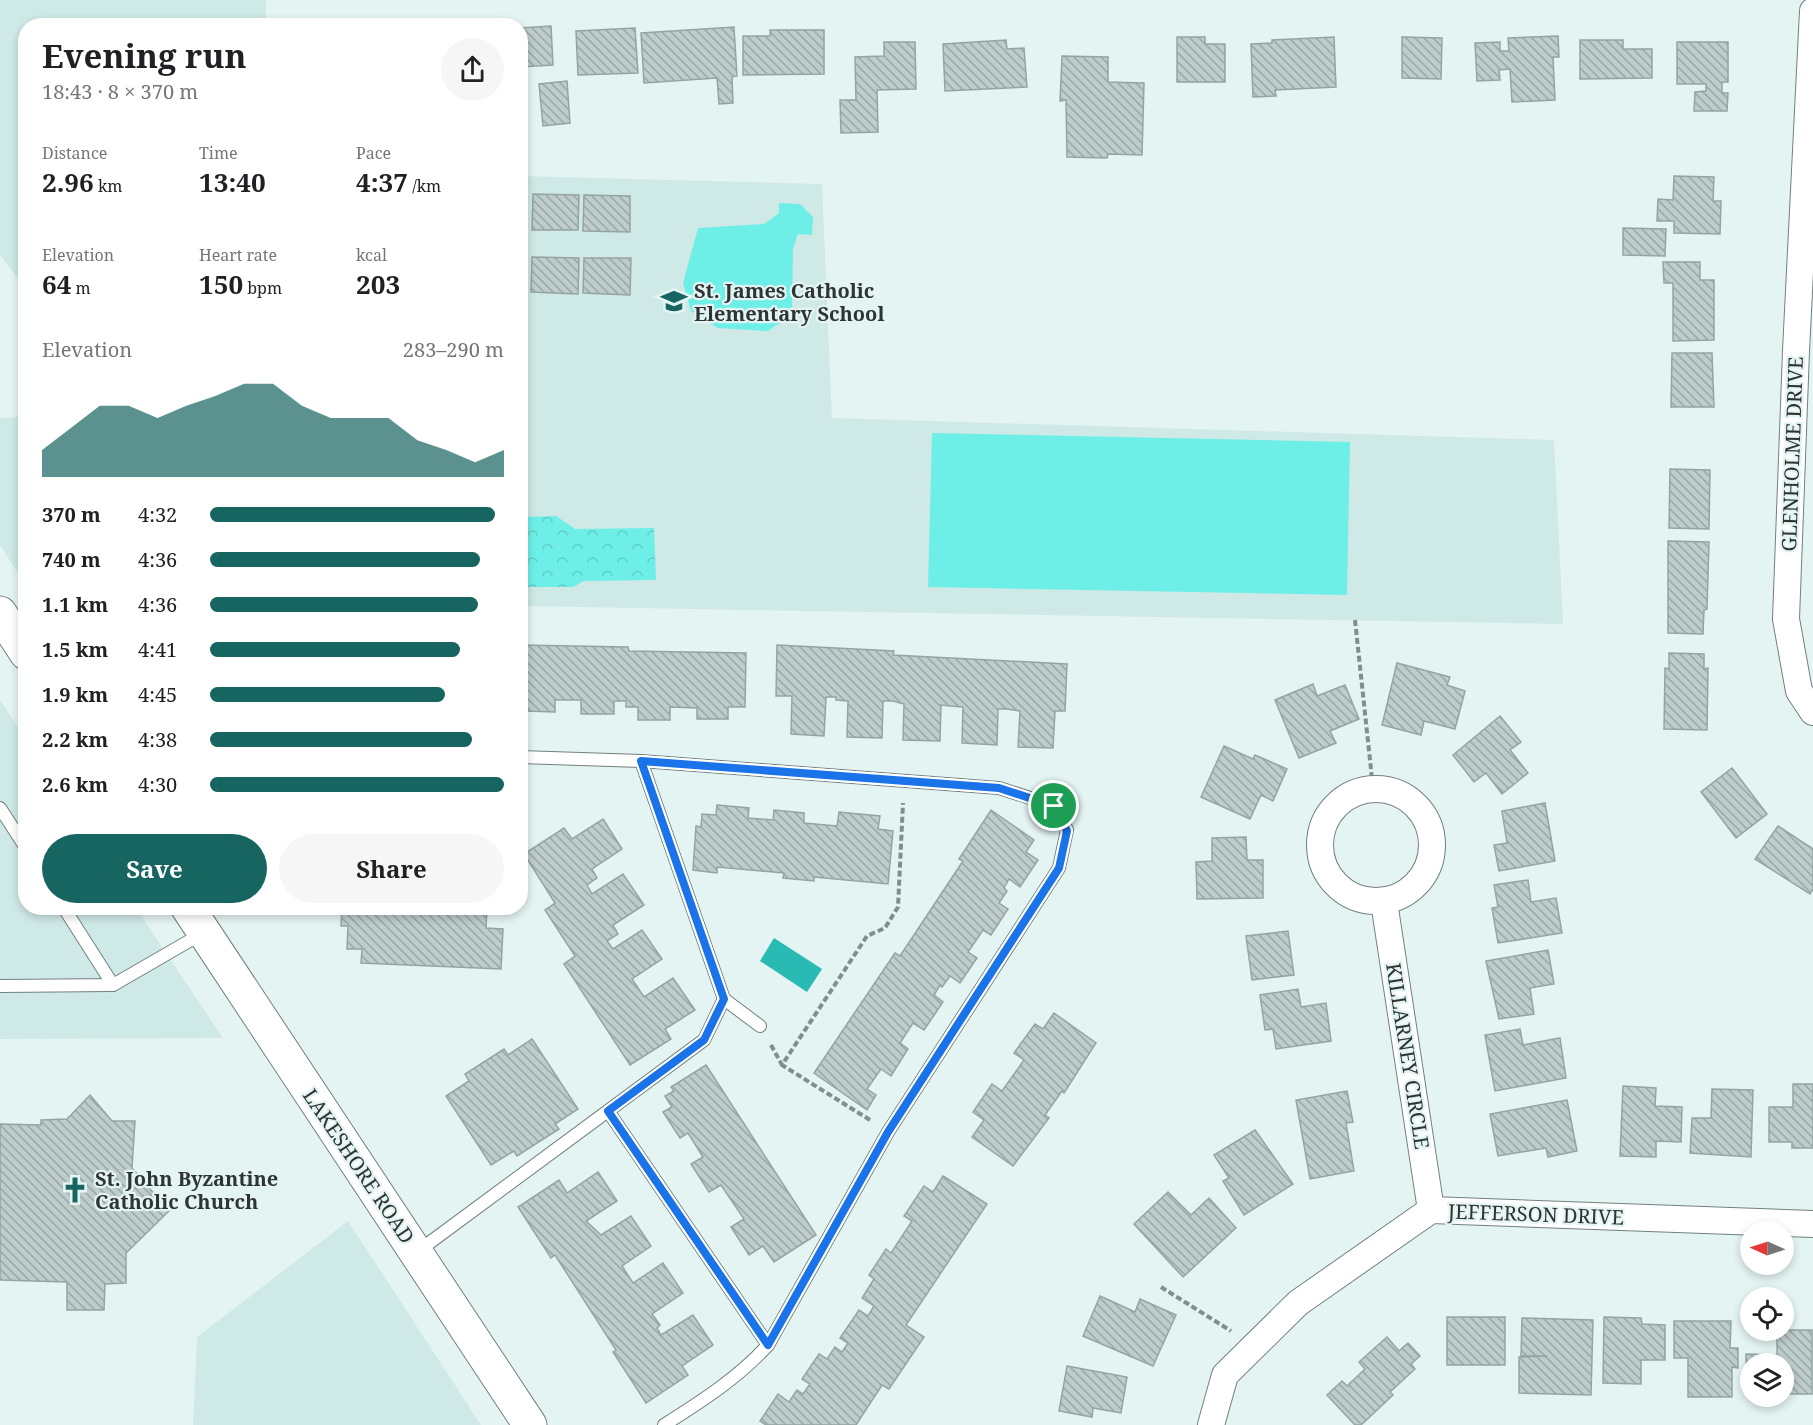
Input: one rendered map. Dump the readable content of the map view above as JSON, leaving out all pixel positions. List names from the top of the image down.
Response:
{
  "streets": {
    "main road": ["LAKESHORE ROAD"],
    "street": ["GLENHOLME DRIVE", "KILLARNEY CIRCLE", "JEFFERSON DRIVE"]
  },
  "crossings": [
    ["KILLARNEY CIRCLE", "JEFFERSON DRIVE"]
  ],
  "places": {
    "school or university": ["St. James Catholic Elementary School"],
    "church": ["St. John Byzantine Catholic Church"]
  },
  "north": "left",
  "page": {
    "heading": ["Evening run", "18:43 · 8 × 370 m"],
    "stats": [
      ["Distance", "2.96 km"],
      ["Time", "13:40"],
      ["Pace", "4:37 /km"],
      ["Elevation", "64 m"],
      ["Heart rate", "150 bpm"],
      ["kcal", "203"]
    ],
    "chart": ["Elevation", "283–290 m"],
    "list": [
      {
        "name": "370 m",
        "note": "4:32"
      },
      {
        "name": "740 m",
        "note": "4:36"
      },
      {
        "name": "1.1 km",
        "note": "4:36"
      },
      {
        "name": "1.5 km",
        "note": "4:41"
      },
      {
        "name": "1.9 km",
        "note": "4:45"
      },
      {
        "name": "2.2 km",
        "note": "4:38"
      },
      {
        "name": "2.6 km",
        "note": "4:30"
      }
    ],
    "buttons": ["Save", "Share"]
  }
}
